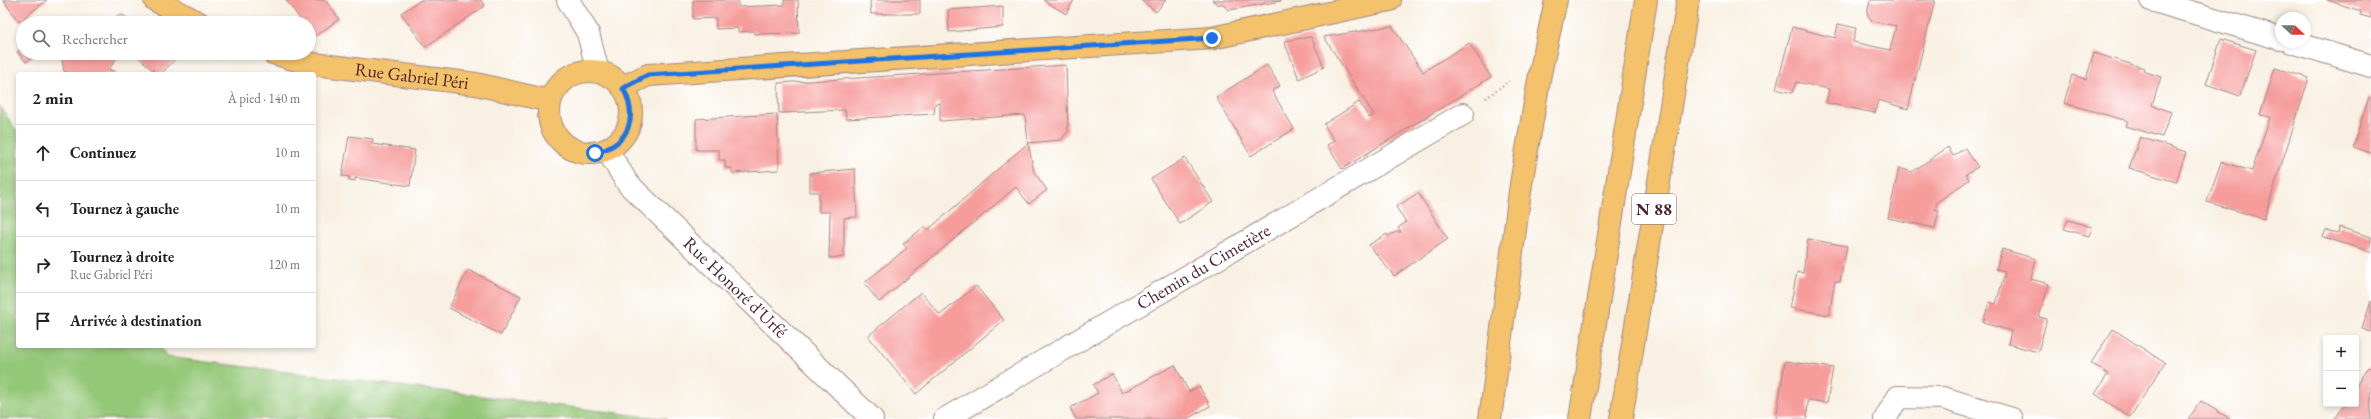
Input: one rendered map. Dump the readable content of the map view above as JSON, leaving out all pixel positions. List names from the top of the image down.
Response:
{
  "streets": {
    "main road": ["Rue Gabriel Péri", "N 88"],
    "street": ["Chemin du Cimetière", "Rue Honoré d'Urfé"]
  },
  "crossings": [
    ["Rue Gabriel Péri", "Rue Honoré d'Urfé"]
  ],
  "north": "right",
  "page": {
    "search": "Rechercher",
    "heading": ["2 min", "À pied · 140 m"],
    "list": [
      ["Continuez", "10 m"],
      ["Tournez à gauche", "10 m"],
      ["Tournez à droite", "Rue Gabriel Péri", "120 m"],
      "Arrivée à destination"
    ],
    "map_buttons": ["+", "−"]
  }
}
